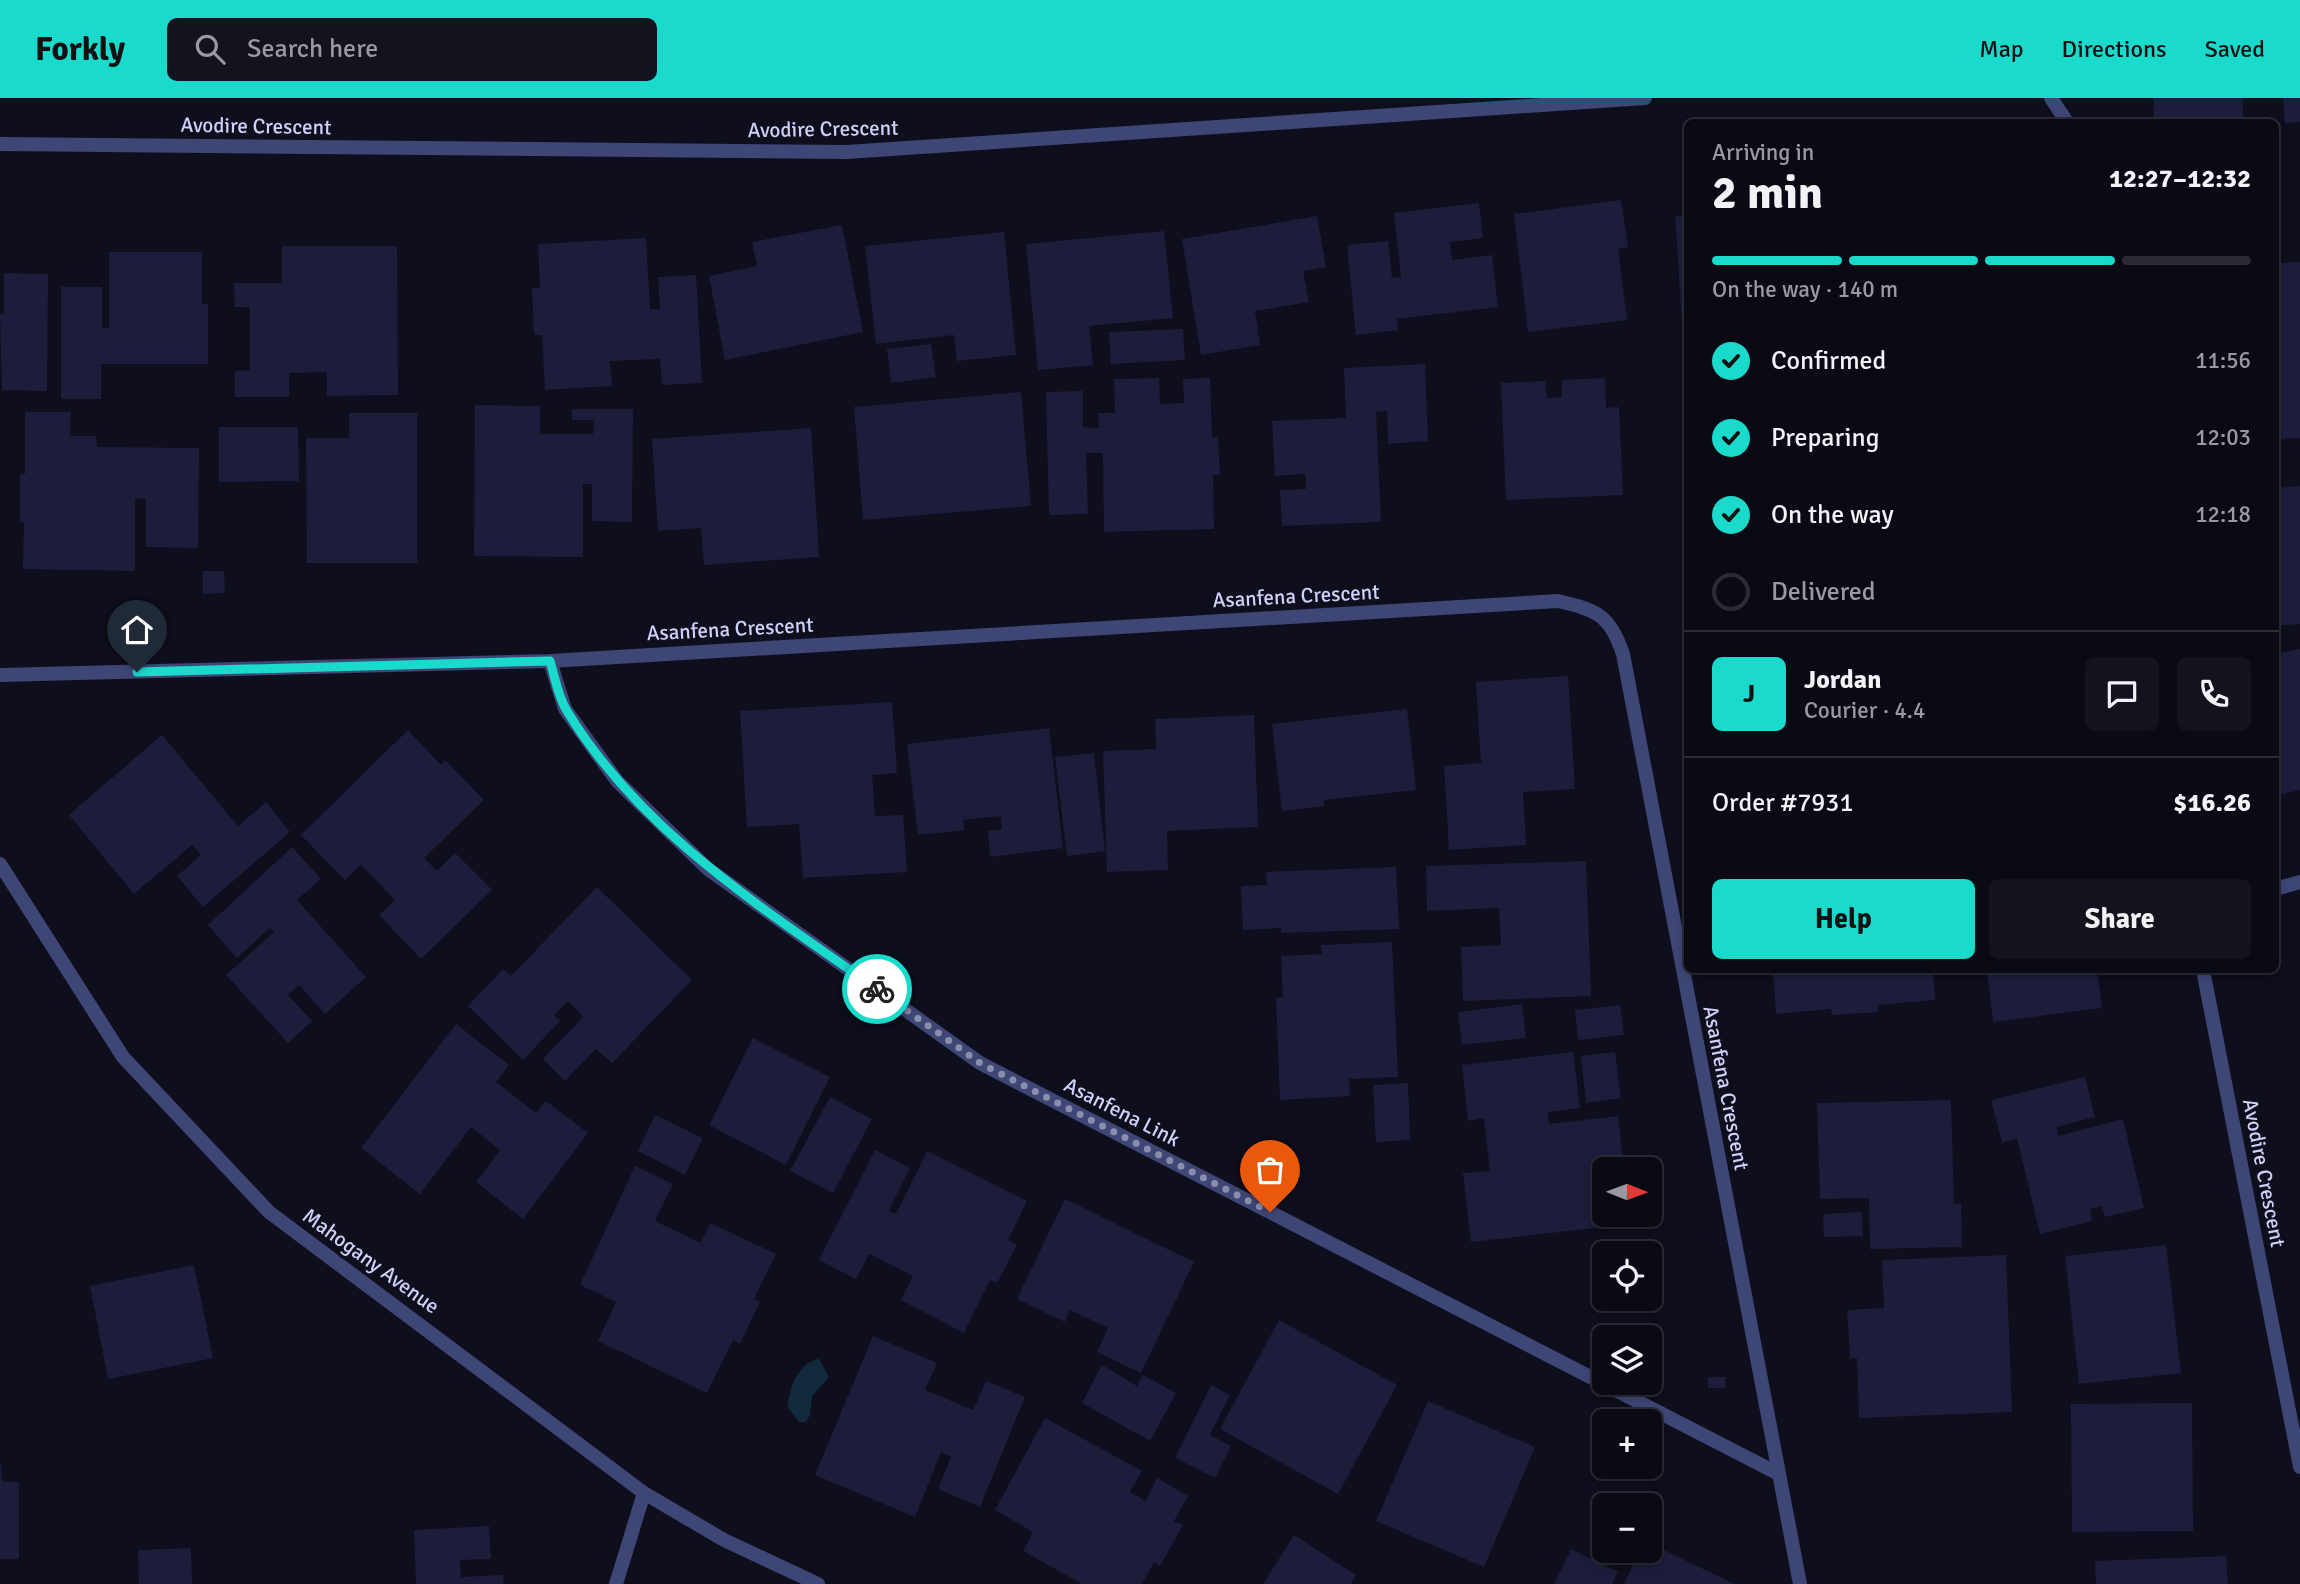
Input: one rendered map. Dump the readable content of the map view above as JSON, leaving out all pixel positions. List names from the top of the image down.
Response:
{
  "streets": {
    "street": [
      "Avodire Crescent",
      "Asanfena Crescent",
      "Asanfena Link",
      "Mahogany Avenue"
    ]
  },
  "crossings": [
    ["Asanfena Crescent", "Asanfena Link"]
  ],
  "north": "right",
  "page": {
    "header": "Forkly",
    "search": "Search here",
    "nav": ["Map", "Directions", "Saved"],
    "heading": ["2 min", "Arriving in", "12:27–12:32"],
    "panel": [
      "Jordan",
      "Courier · 4.4",
      "Order #7931",
      "$16.26"
    ],
    "bar": "On the way · 140 m",
    "list": [
      ["Confirmed", "11:56"],
      ["Preparing", "12:03"],
      ["On the way", "12:18"],
      "Delivered"
    ],
    "round": "J",
    "buttons": ["Help", "Share"],
    "map_buttons": ["+", "−"]
  }
}
